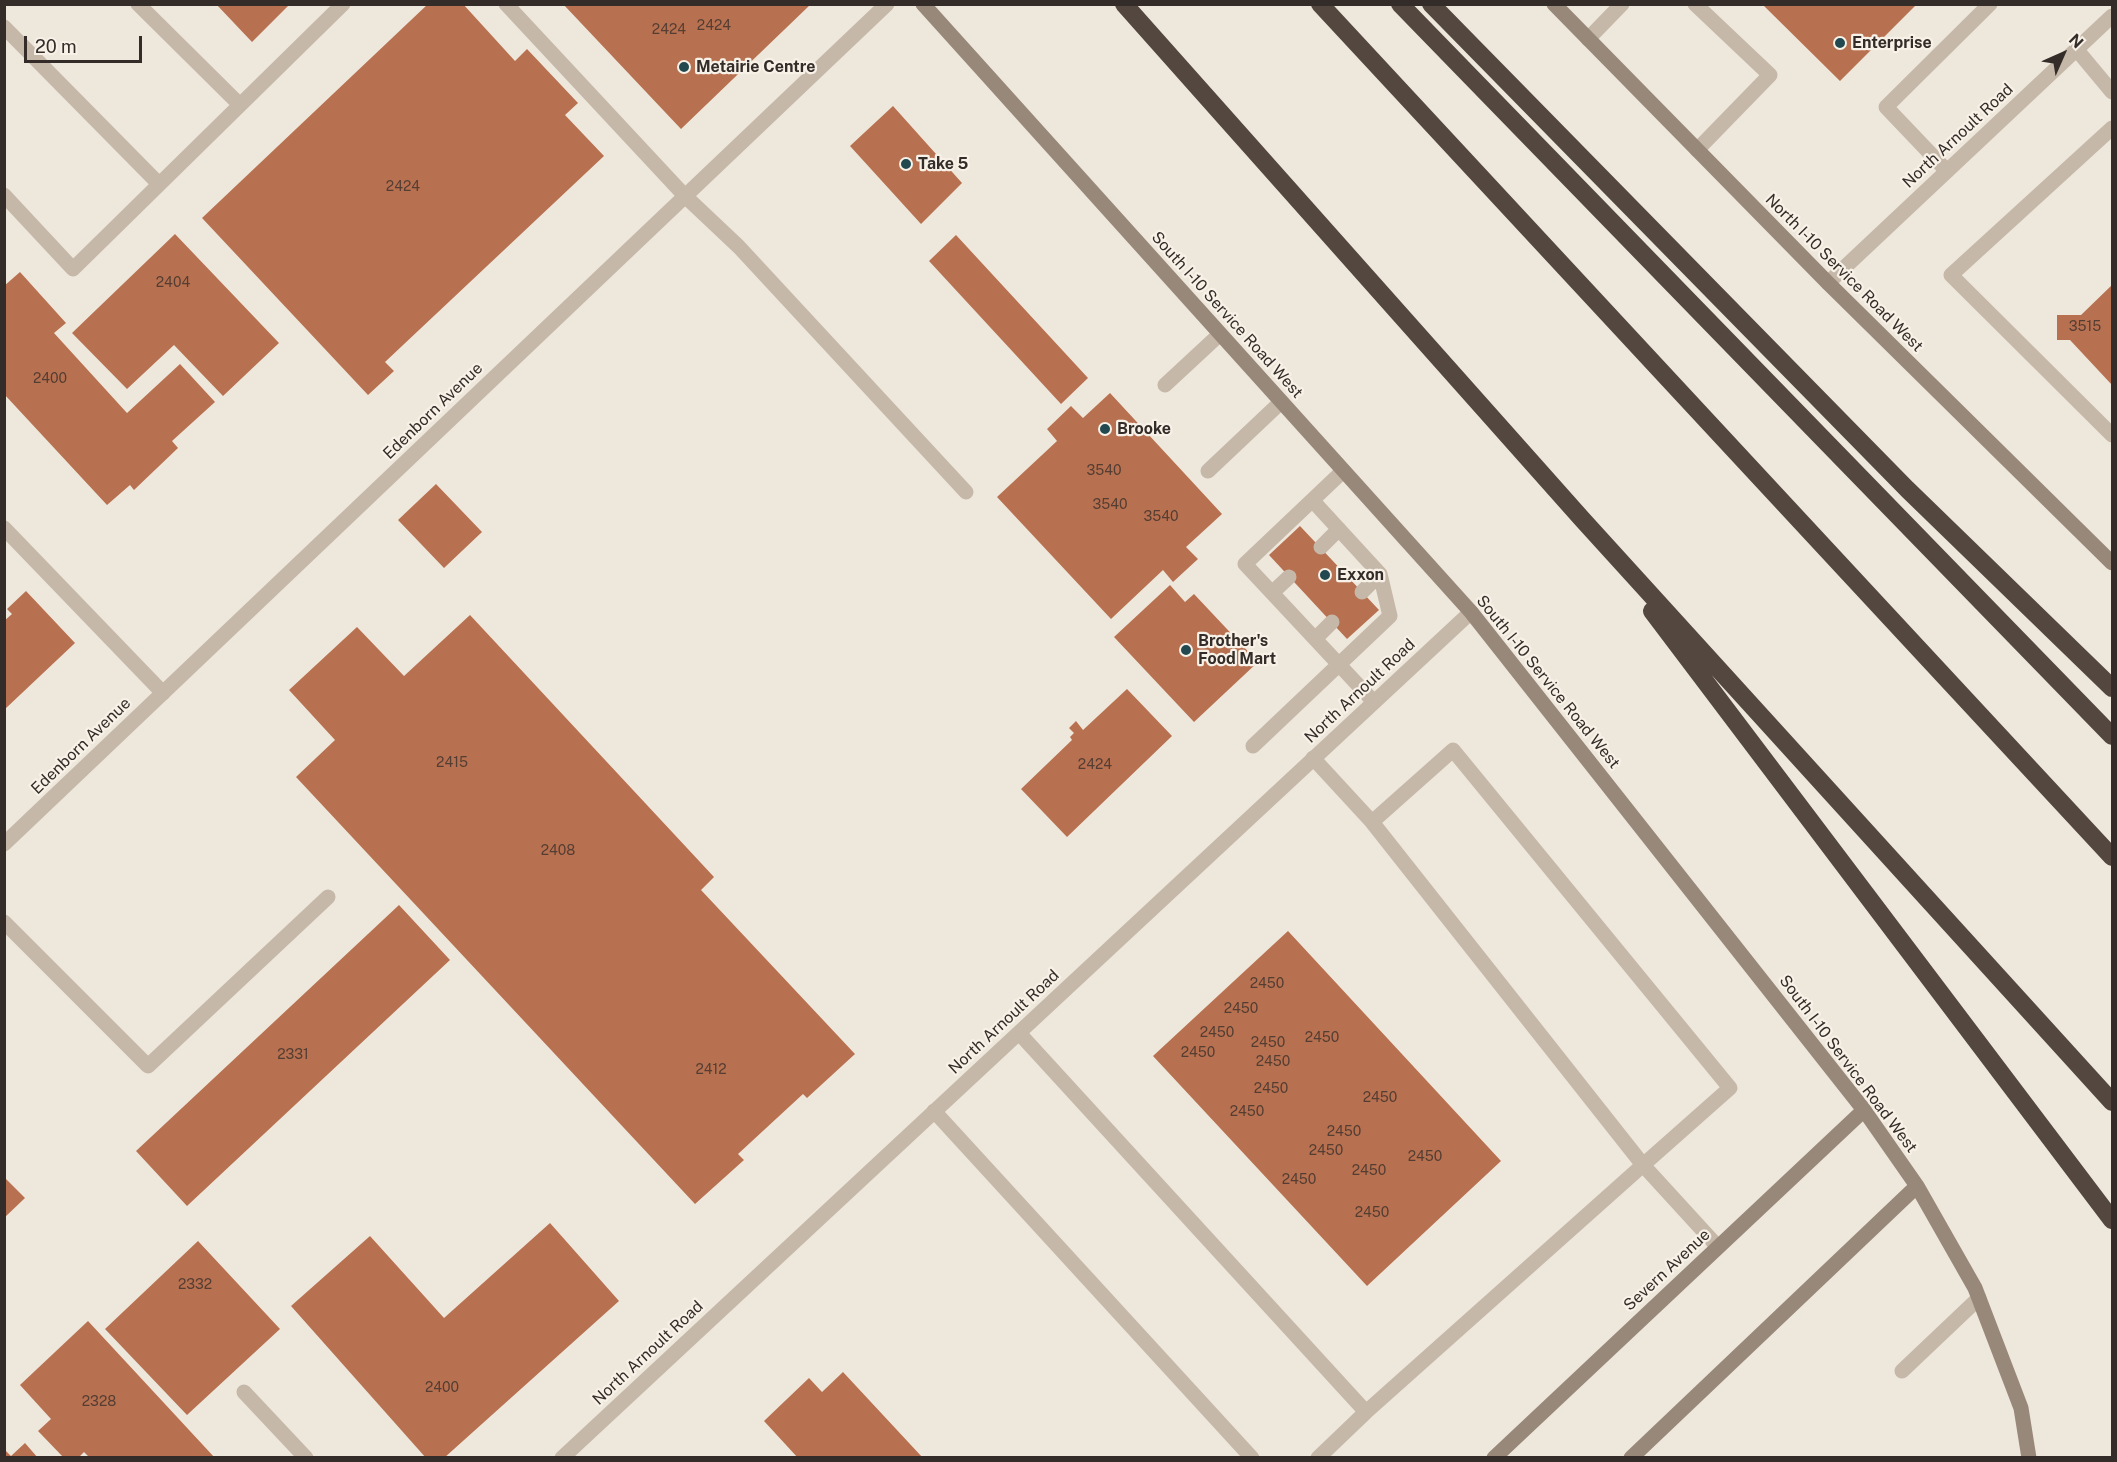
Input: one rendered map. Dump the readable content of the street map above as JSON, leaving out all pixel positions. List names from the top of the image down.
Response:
{
  "streets": {
    "street": [
      "North Arnoult Road",
      "North I-10 Service Road West",
      "South I-10 Service Road West",
      "Edenborn Avenue",
      "Severn Avenue"
    ]
  },
  "crossings": [
    ["North Arnoult Road", "North I-10 Service Road West"],
    ["North Arnoult Road", "South I-10 Service Road West"],
    ["South I-10 Service Road West", "Severn Avenue"]
  ],
  "places": [
    "Enterprise",
    "Metairie Centre",
    "Take 5",
    "Brooke",
    "Exxon",
    "Brother's Food Mart"
  ],
  "house_numbers": [
    "2424",
    "2424",
    "2424",
    "2404",
    "3515",
    "2400",
    "3540",
    "3540",
    "3540",
    "2415",
    "2424",
    "2408",
    "2450",
    "2450",
    "2450",
    "2450",
    "2450",
    "2450",
    "2331",
    "2450",
    "2412",
    "2450",
    "2450",
    "2450",
    "2450",
    "2450",
    "2450",
    "2450",
    "2450",
    "2450",
    "2332",
    "2400",
    "2328"
  ],
  "scale_bar": "20 m",
  "north": "top right"
}
